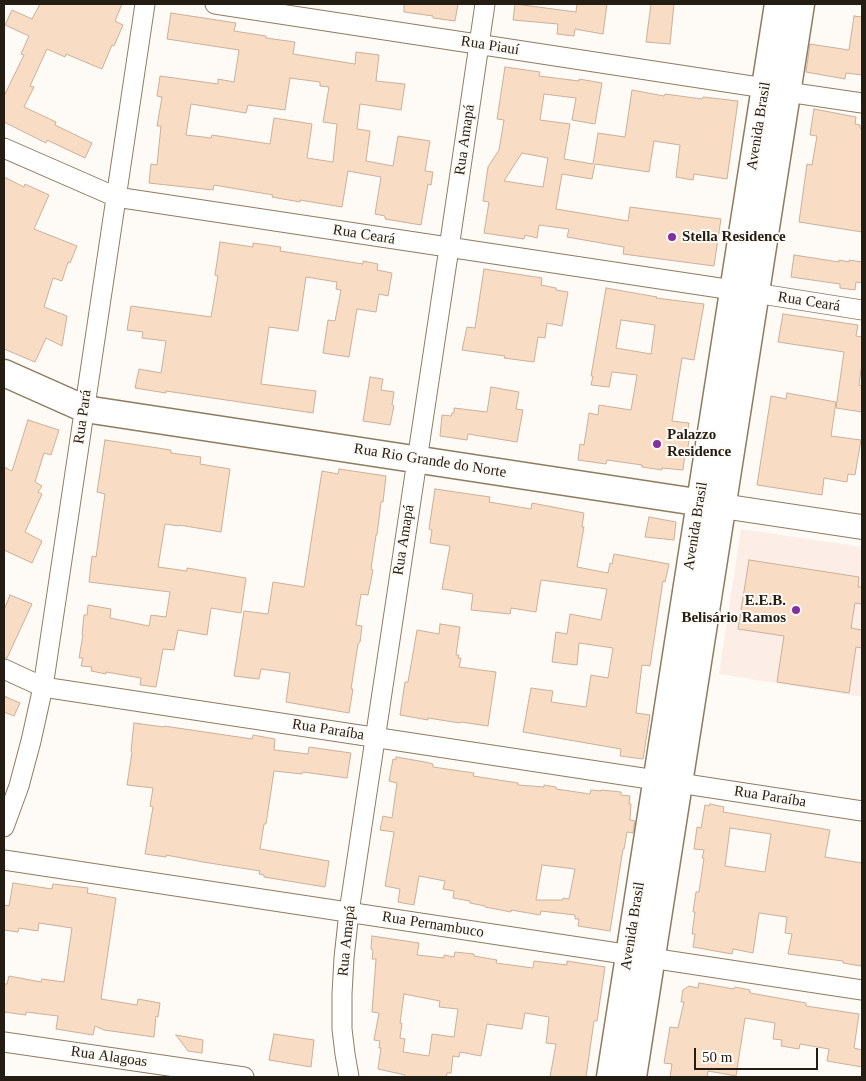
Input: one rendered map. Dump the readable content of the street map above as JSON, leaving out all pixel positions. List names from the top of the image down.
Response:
{
  "streets": {
    "main road": ["Avenida Brasil", "Rua Rio Grande do Norte"],
    "street": [
      "Rua Piauí",
      "Rua Amapá",
      "Rua Ceará",
      "Rua Pará",
      "Rua Paraíba",
      "Rua Pernambuco",
      "Rua Alagoas"
    ]
  },
  "crossings": [
    ["Rua Piauí", "Avenida Brasil"],
    ["Rua Piauí", "Rua Amapá"],
    ["Avenida Brasil", "Rua Ceará"],
    ["Avenida Brasil", "Rua Rio Grande do Norte"],
    ["Avenida Brasil", "Rua Paraíba"],
    ["Avenida Brasil", "Rua Pernambuco"],
    ["Rua Amapá", "Rua Ceará"],
    ["Rua Amapá", "Rua Rio Grande do Norte"],
    ["Rua Amapá", "Rua Paraíba"],
    ["Rua Amapá", "Rua Pernambuco"],
    ["Rua Ceará", "Rua Pará"],
    ["Rua Pará", "Rua Rio Grande do Norte"],
    ["Rua Pará", "Rua Paraíba"]
  ],
  "places": ["Stella Residence", "Palazzo Residence", "E.E.B. Belisário Ramos"],
  "scale_bar": "50 m"
}
